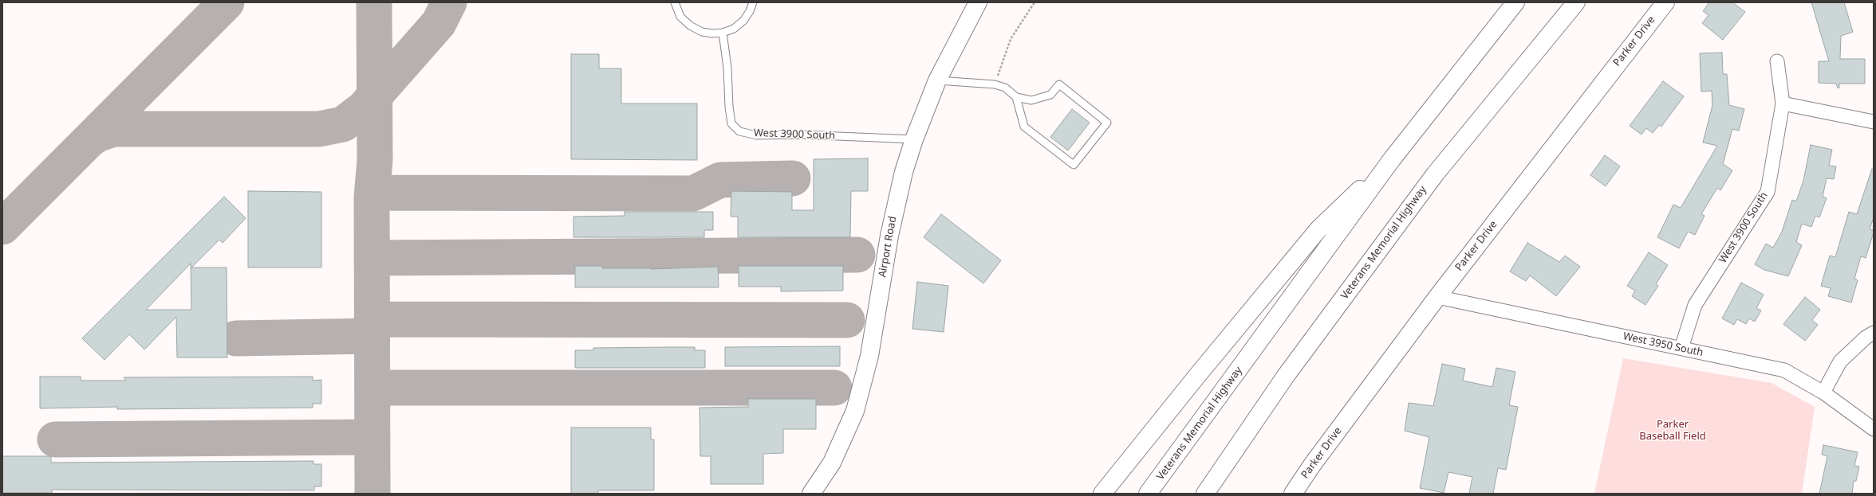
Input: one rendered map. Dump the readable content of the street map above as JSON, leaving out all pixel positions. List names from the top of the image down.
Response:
{
  "streets": {
    "main road": ["Parker Drive", "Veterans Memorial Highway", "Airport Road"],
    "street": ["West 3900 South", "West 3950 South"]
  },
  "crossings": [
    ["Parker Drive", "West 3950 South"],
    ["West 3900 South", "Airport Road"],
    ["West 3900 South", "West 3950 South"]
  ],
  "parks": ["Parker Baseball Field"]
}
